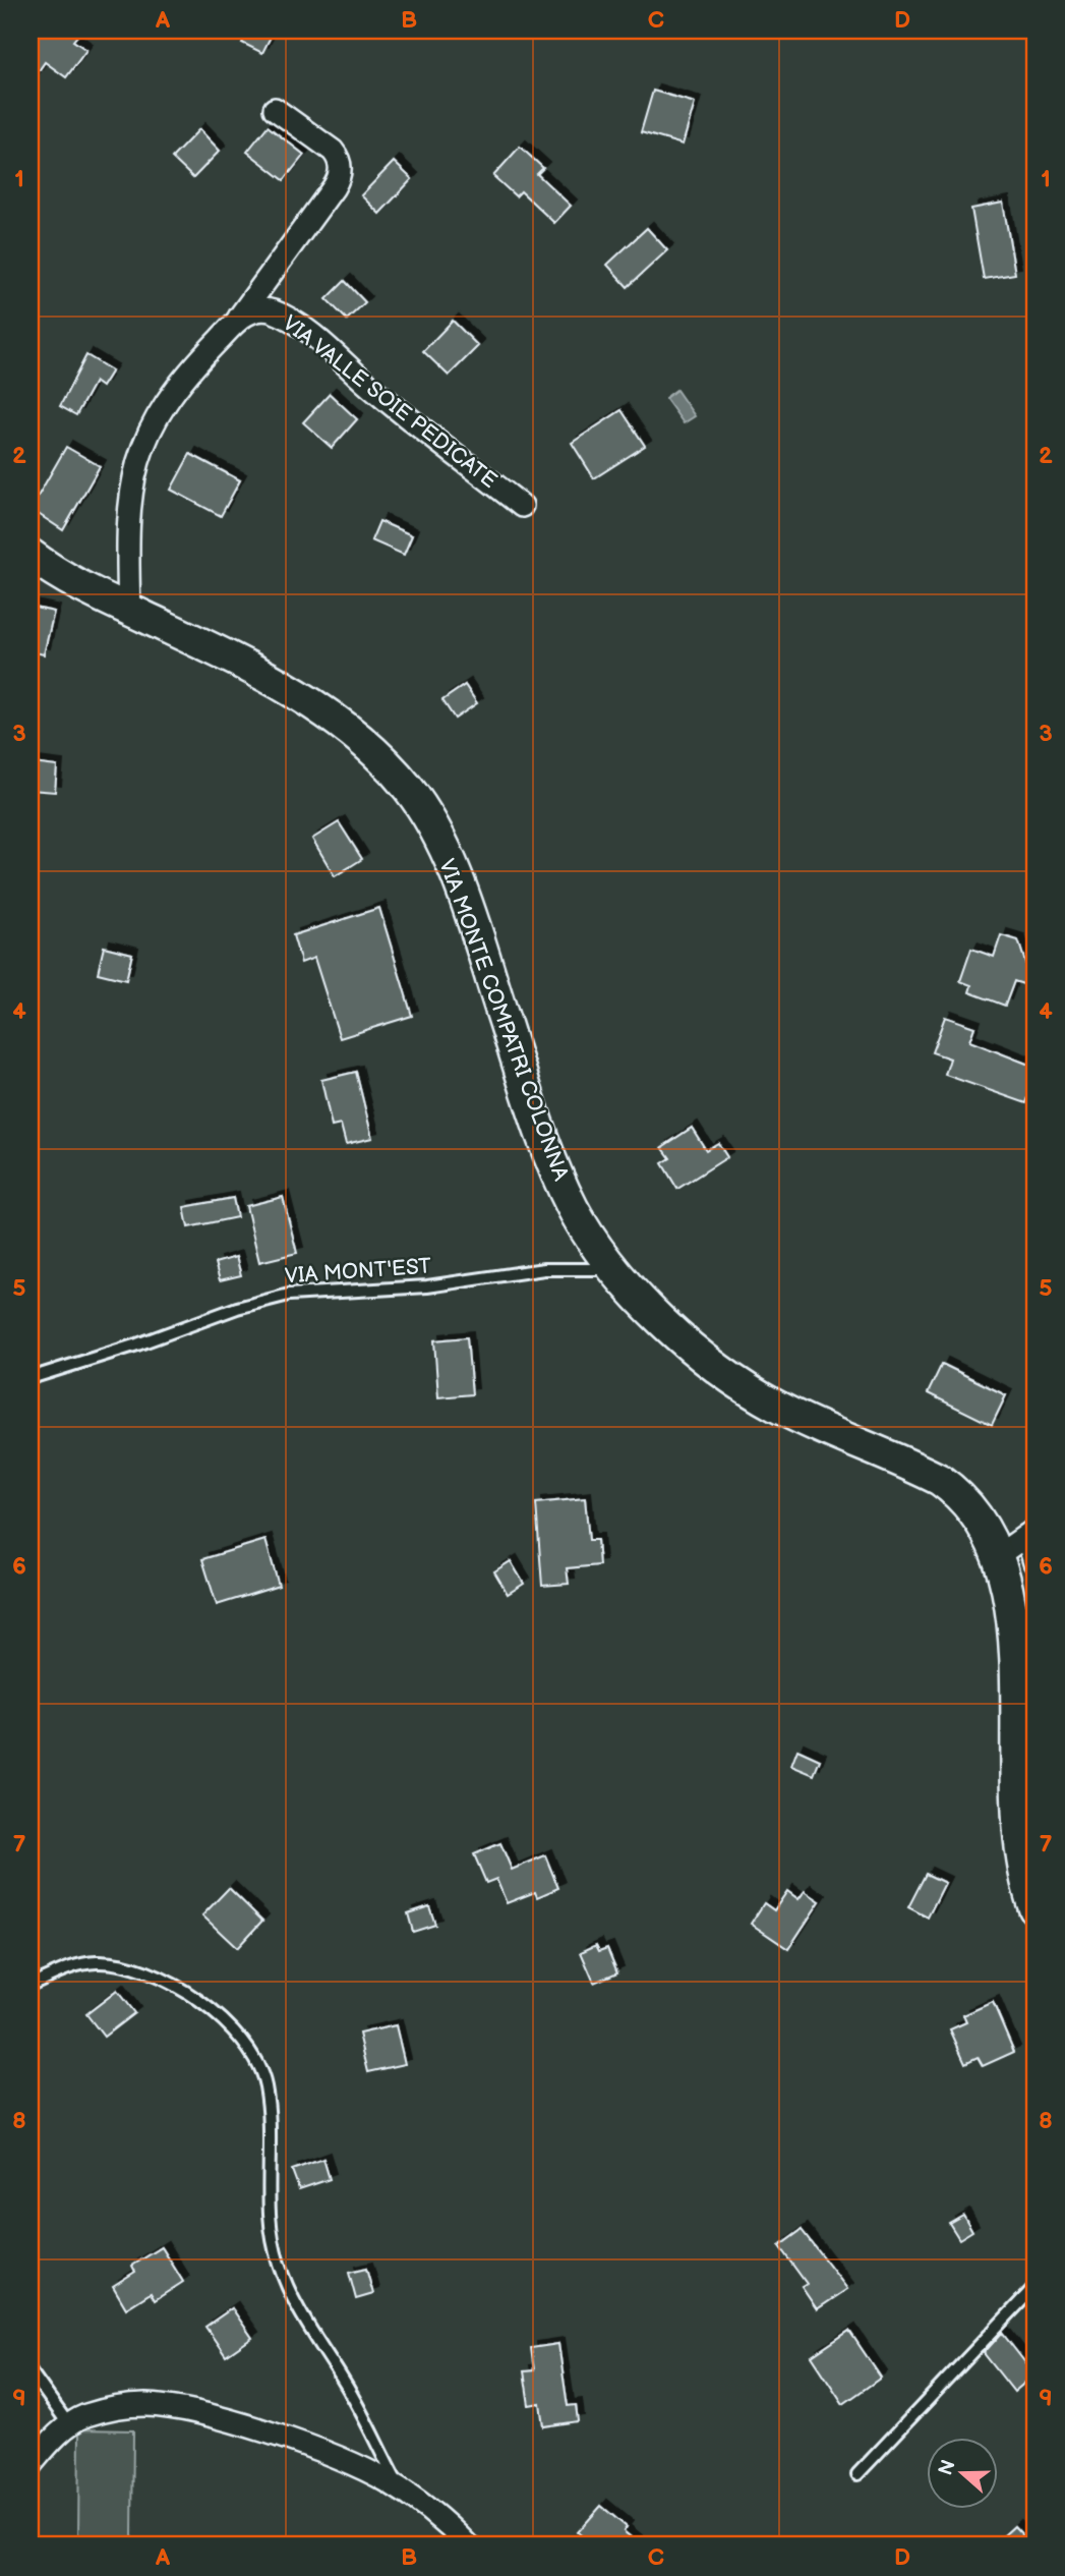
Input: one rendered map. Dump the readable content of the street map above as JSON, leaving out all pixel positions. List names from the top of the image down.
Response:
{
  "streets": {
    "street": ["VIA VALLE SOIE PEDICATE", "VIA MONTE COMPATRI COLONNA"],
    "lane": ["VIA MONT'EST"]
  },
  "crossings": [
    ["VIA MONTE COMPATRI COLONNA", "VIA MONT'EST"]
  ],
  "north": "left",
  "grid": {
    "columns": [
      "A",
      "B",
      "C",
      "D"
    ],
    "rows": [
      "1",
      "2",
      "3",
      "4",
      "5",
      "6",
      "7",
      "8",
      "9"
    ]
  }
}
